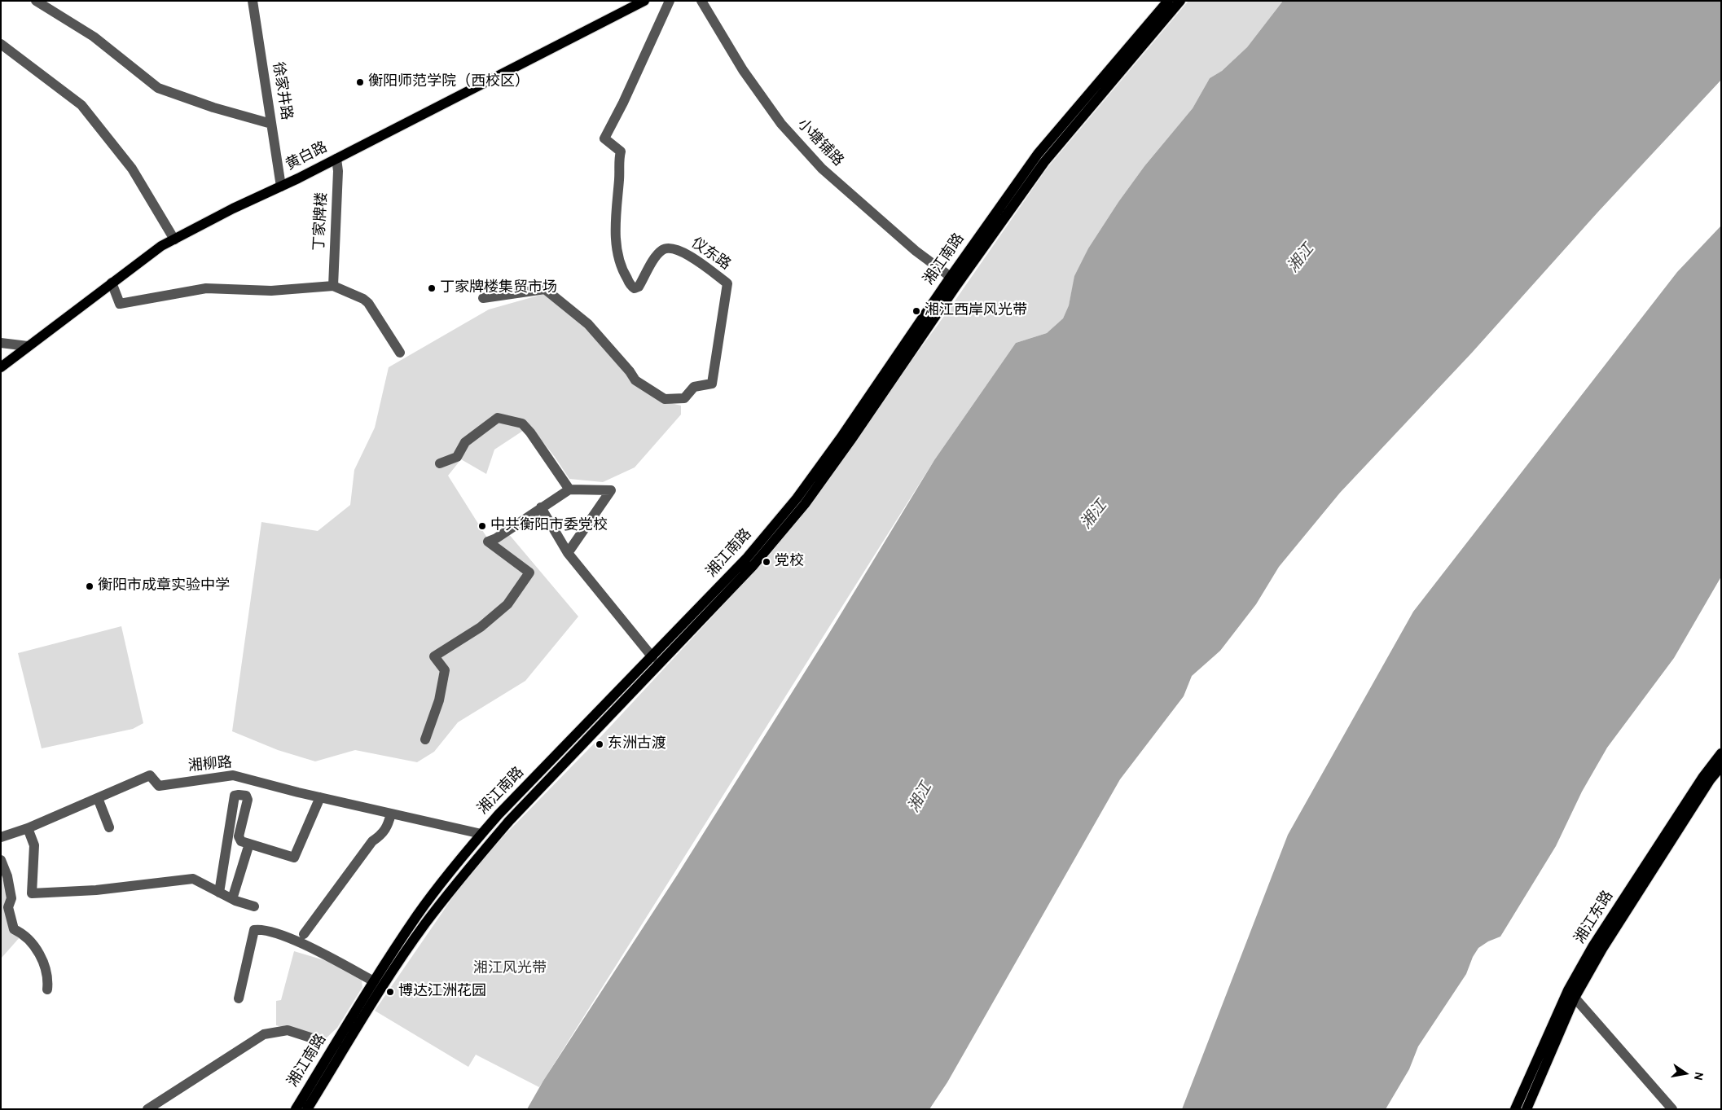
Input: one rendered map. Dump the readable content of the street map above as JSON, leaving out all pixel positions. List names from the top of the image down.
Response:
{
  "streets": {
    "main road": ["黄白路", "湘江南路", "湘江东路"],
    "street": [
      "徐家井路",
      "小塘铺路",
      "丁家牌楼",
      "仪东路",
      "湘柳路"
    ]
  },
  "crossings": [
    ["徐家井路", "黄白路"],
    ["小塘铺路", "湘江南路"],
    ["黄白路", "丁家牌楼"],
    ["湘江南路", "湘柳路"]
  ],
  "water": ["湘江"],
  "parks": ["湘江风光带"],
  "places": [
    "衡阳师范学院（西校区）",
    "丁家牌楼集贸市场",
    "湘江西岸风光带",
    "中共衡阳市委党校",
    "党校",
    "衡阳市成章实验中学",
    "东洲古渡",
    "博达·江洲花园"
  ],
  "north": "right"
}
